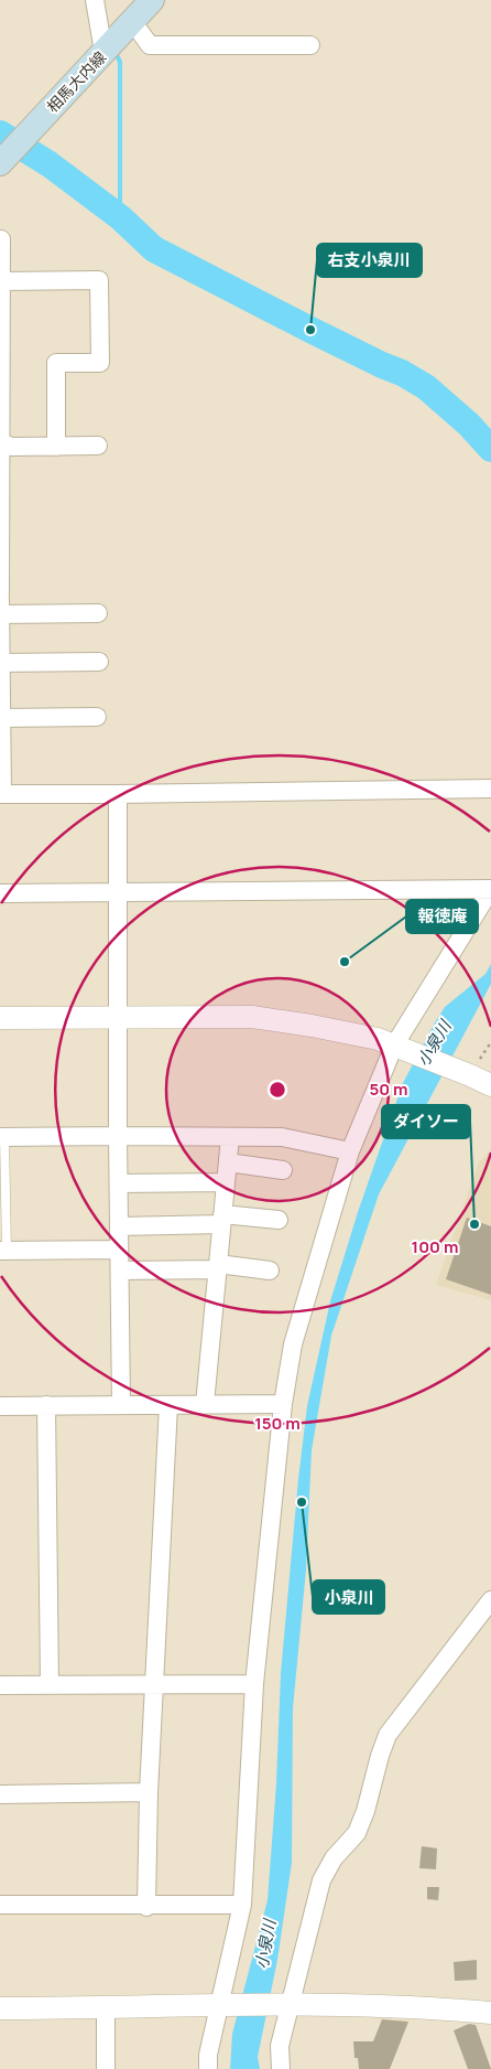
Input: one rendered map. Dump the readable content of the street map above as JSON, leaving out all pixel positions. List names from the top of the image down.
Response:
{
  "streets": {
    "main road": ["相馬大内線"]
  },
  "water": ["小泉川"],
  "places": [
    "右支小泉川",
    "報徳庵",
    "ダイソー",
    "小泉川"
  ],
  "rings": ["50 m", "100 m", "150 m"]
}
